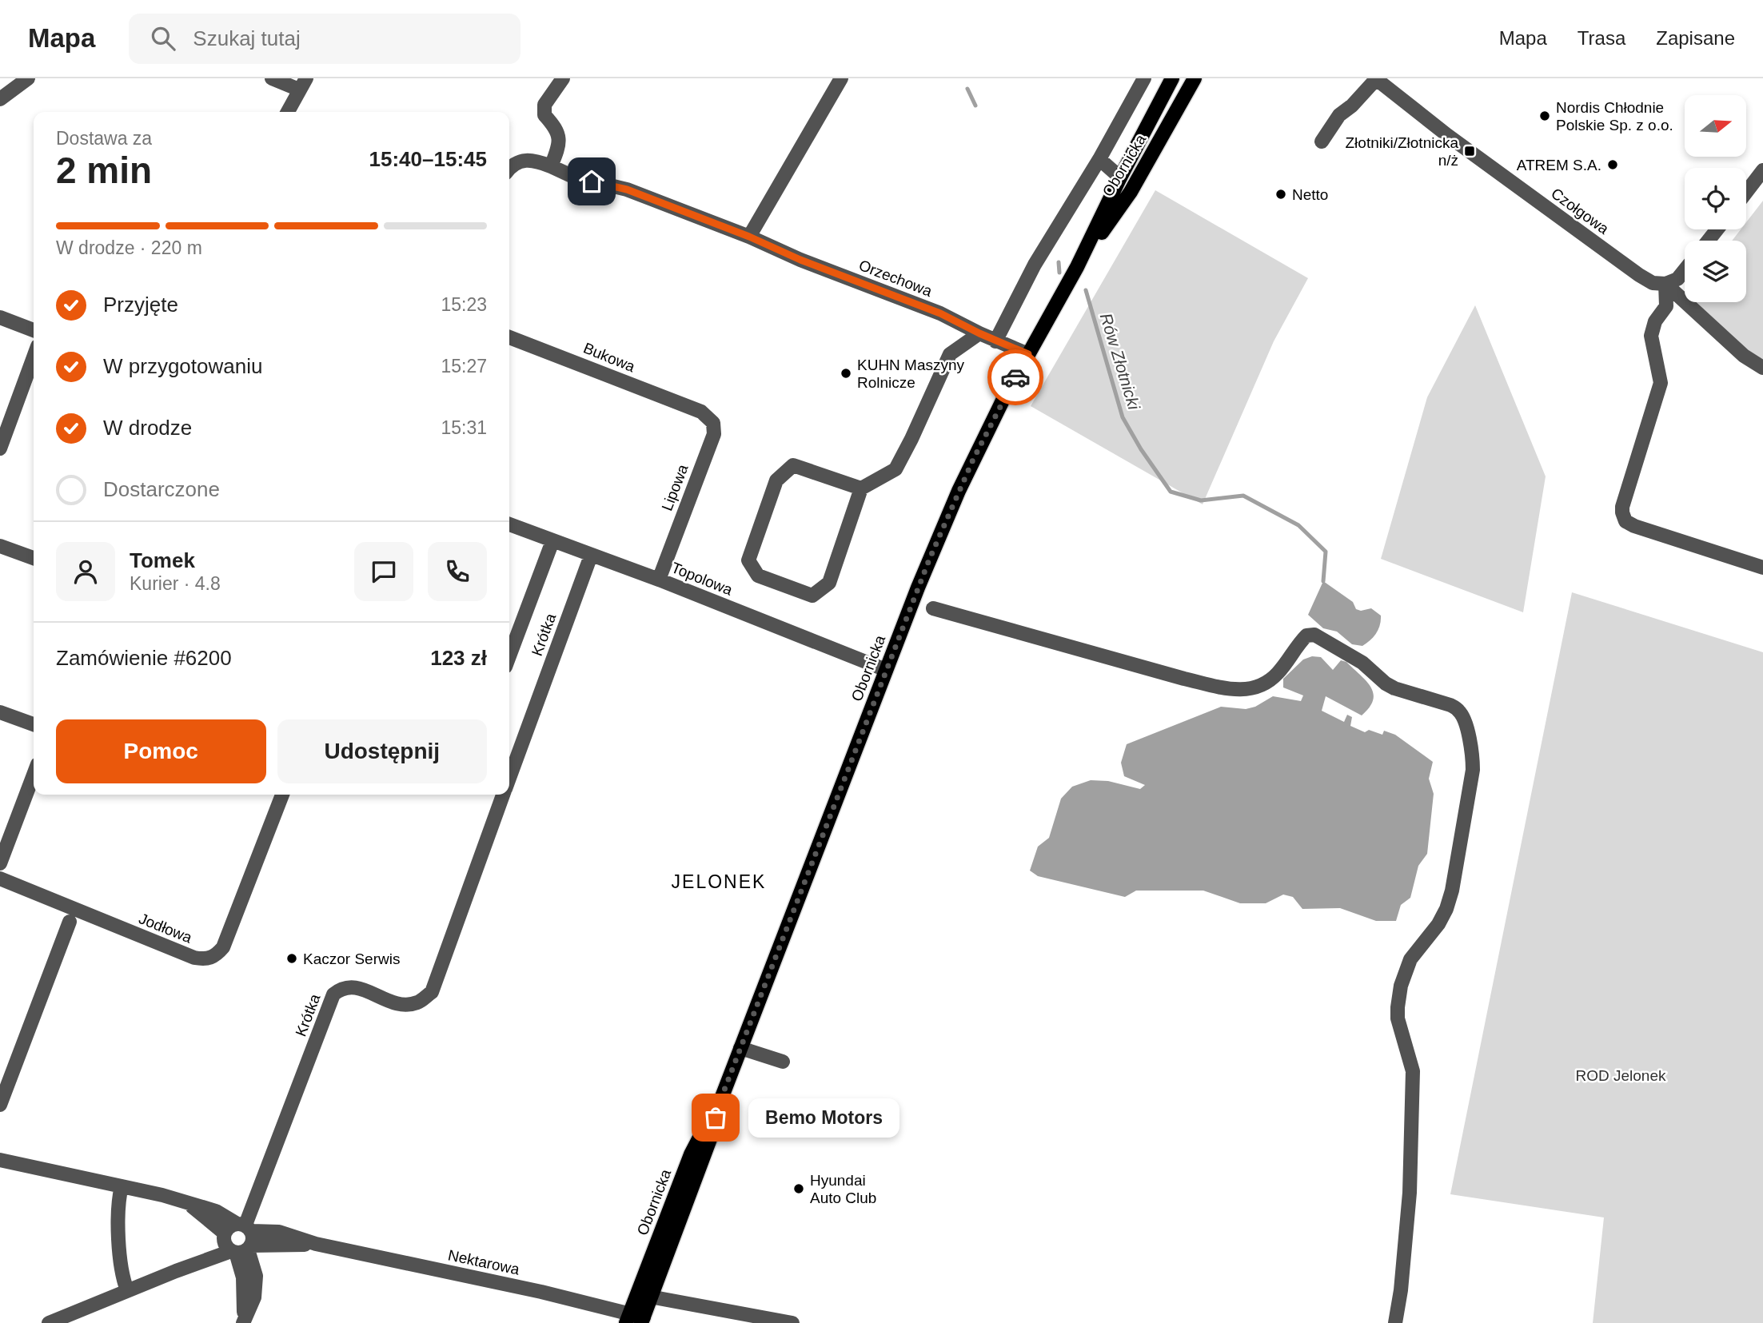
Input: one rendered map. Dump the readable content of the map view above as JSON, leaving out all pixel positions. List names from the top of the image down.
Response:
{
  "streets": {
    "main road": ["Obornicka"],
    "street": [
      "Czołgowa",
      "Orzechowa",
      "Bukowa",
      "Lipowa",
      "Topolowa",
      "Krótka",
      "Jodłowa",
      "Nektarowa"
    ]
  },
  "crossings": [
    ["Obornicka", "Orzechowa"],
    ["Obornicka", "Topolowa"],
    ["Obornicka", "Nektarowa"],
    ["Bukowa", "Lipowa"],
    ["Lipowa", "Topolowa"],
    ["Topolowa", "Krótka"],
    ["Krótka", "Nektarowa"]
  ],
  "districts": ["JELONEK"],
  "water": ["Rów Złotnicki"],
  "parks": ["ROD Jelonek"],
  "places": {
    "other": [
      "Nordis Chłodnie Polskie Sp. z o.o.",
      "ATREM S.A.",
      "Netto",
      "KUHN Maszyny Rolnicze",
      "Kaczor Serwis",
      "Bemo Motors",
      "Hyundai Auto Club"
    ],
    "transit": ["Złotniki/Złotnicka n/ż"]
  },
  "north": "right",
  "page": {
    "header": "Mapa",
    "search": "Szukaj tutaj",
    "nav": ["Mapa", "Trasa", "Zapisane"],
    "heading": ["2 min", "Dostawa za", "15:40–15:45"],
    "panel": [
      "Tomek",
      "Kurier · 4.8",
      "Zamówienie #6200",
      "123 zł"
    ],
    "bar": "W drodze · 220 m",
    "list": [
      ["Przyjęte", "15:23"],
      ["W przygotowaniu", "15:27"],
      ["W drodze", "15:31"],
      "Dostarczone"
    ],
    "buttons": ["Pomoc", "Udostępnij"],
    "bubble": "Bemo Motors"
  }
}
